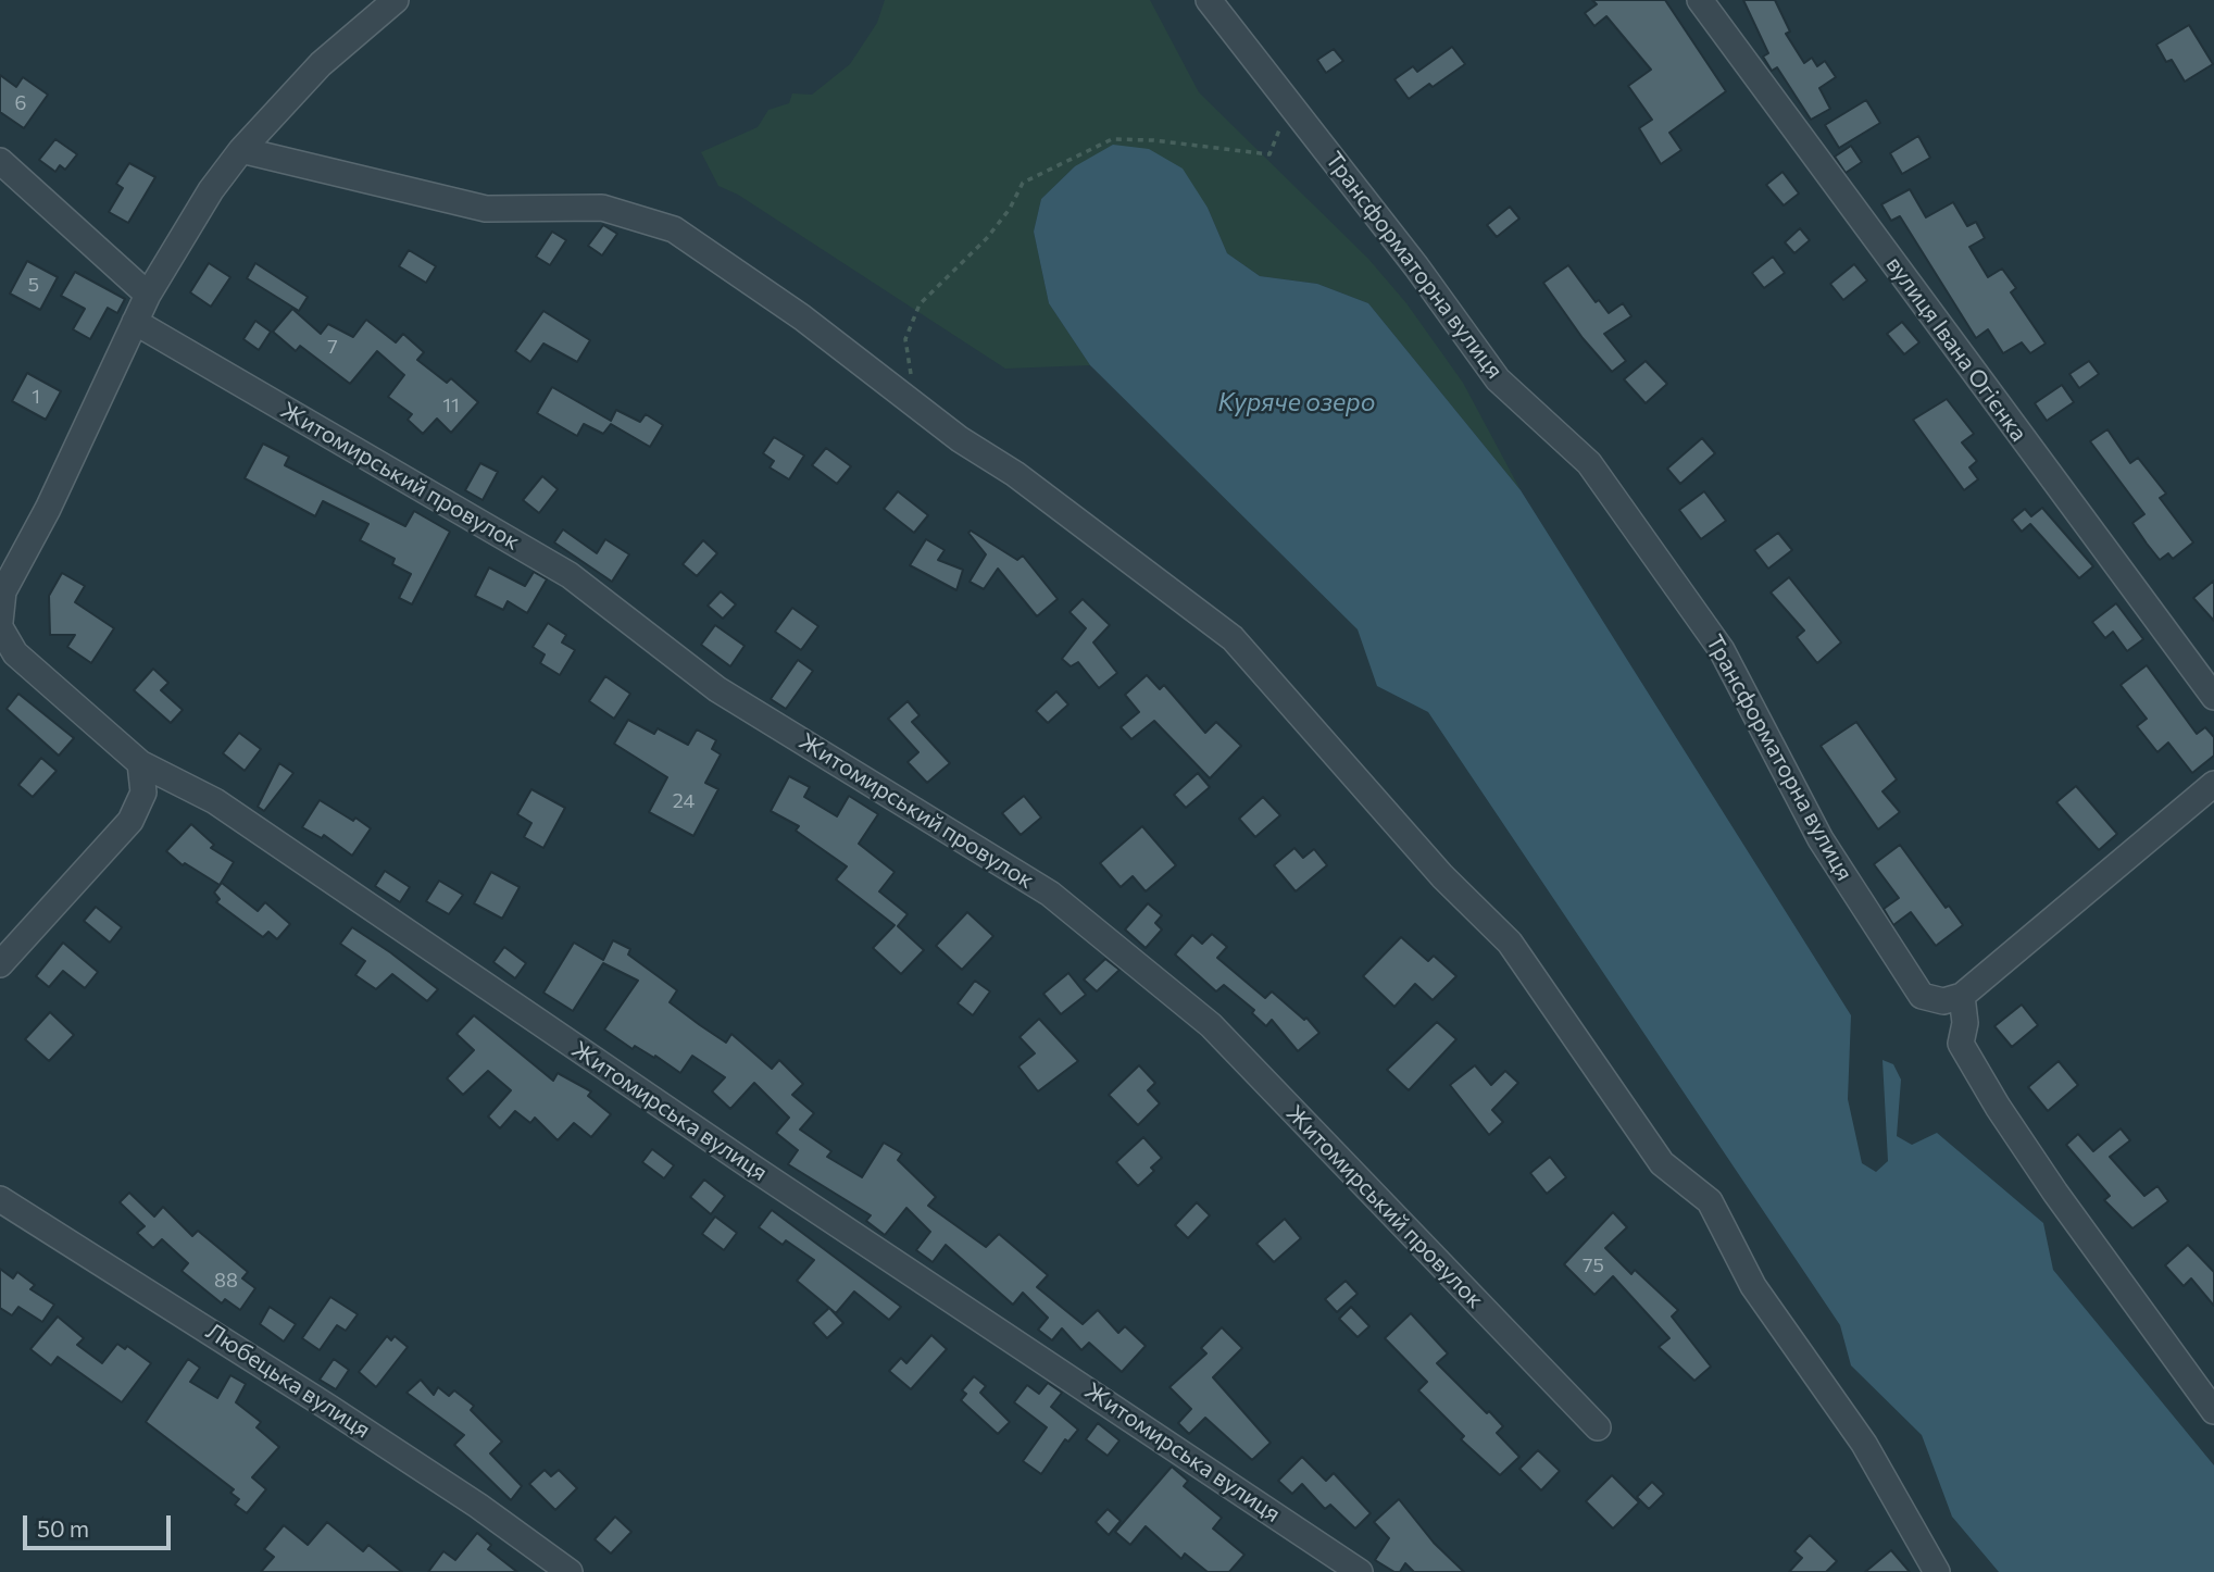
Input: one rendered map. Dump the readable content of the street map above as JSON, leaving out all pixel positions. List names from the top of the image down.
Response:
{
  "streets": {
    "street": [
      "Трансформаторна вулиця",
      "вулиця Івана Огієнка",
      "Житомирський провулок",
      "Житомирська вулиця",
      "Любецька вулиця"
    ]
  },
  "water": ["Куряче озеро"],
  "house_numbers": [
    "6",
    "5",
    "7",
    "1",
    "11",
    "24",
    "75",
    "88"
  ],
  "scale_bar": "50 m"
}
